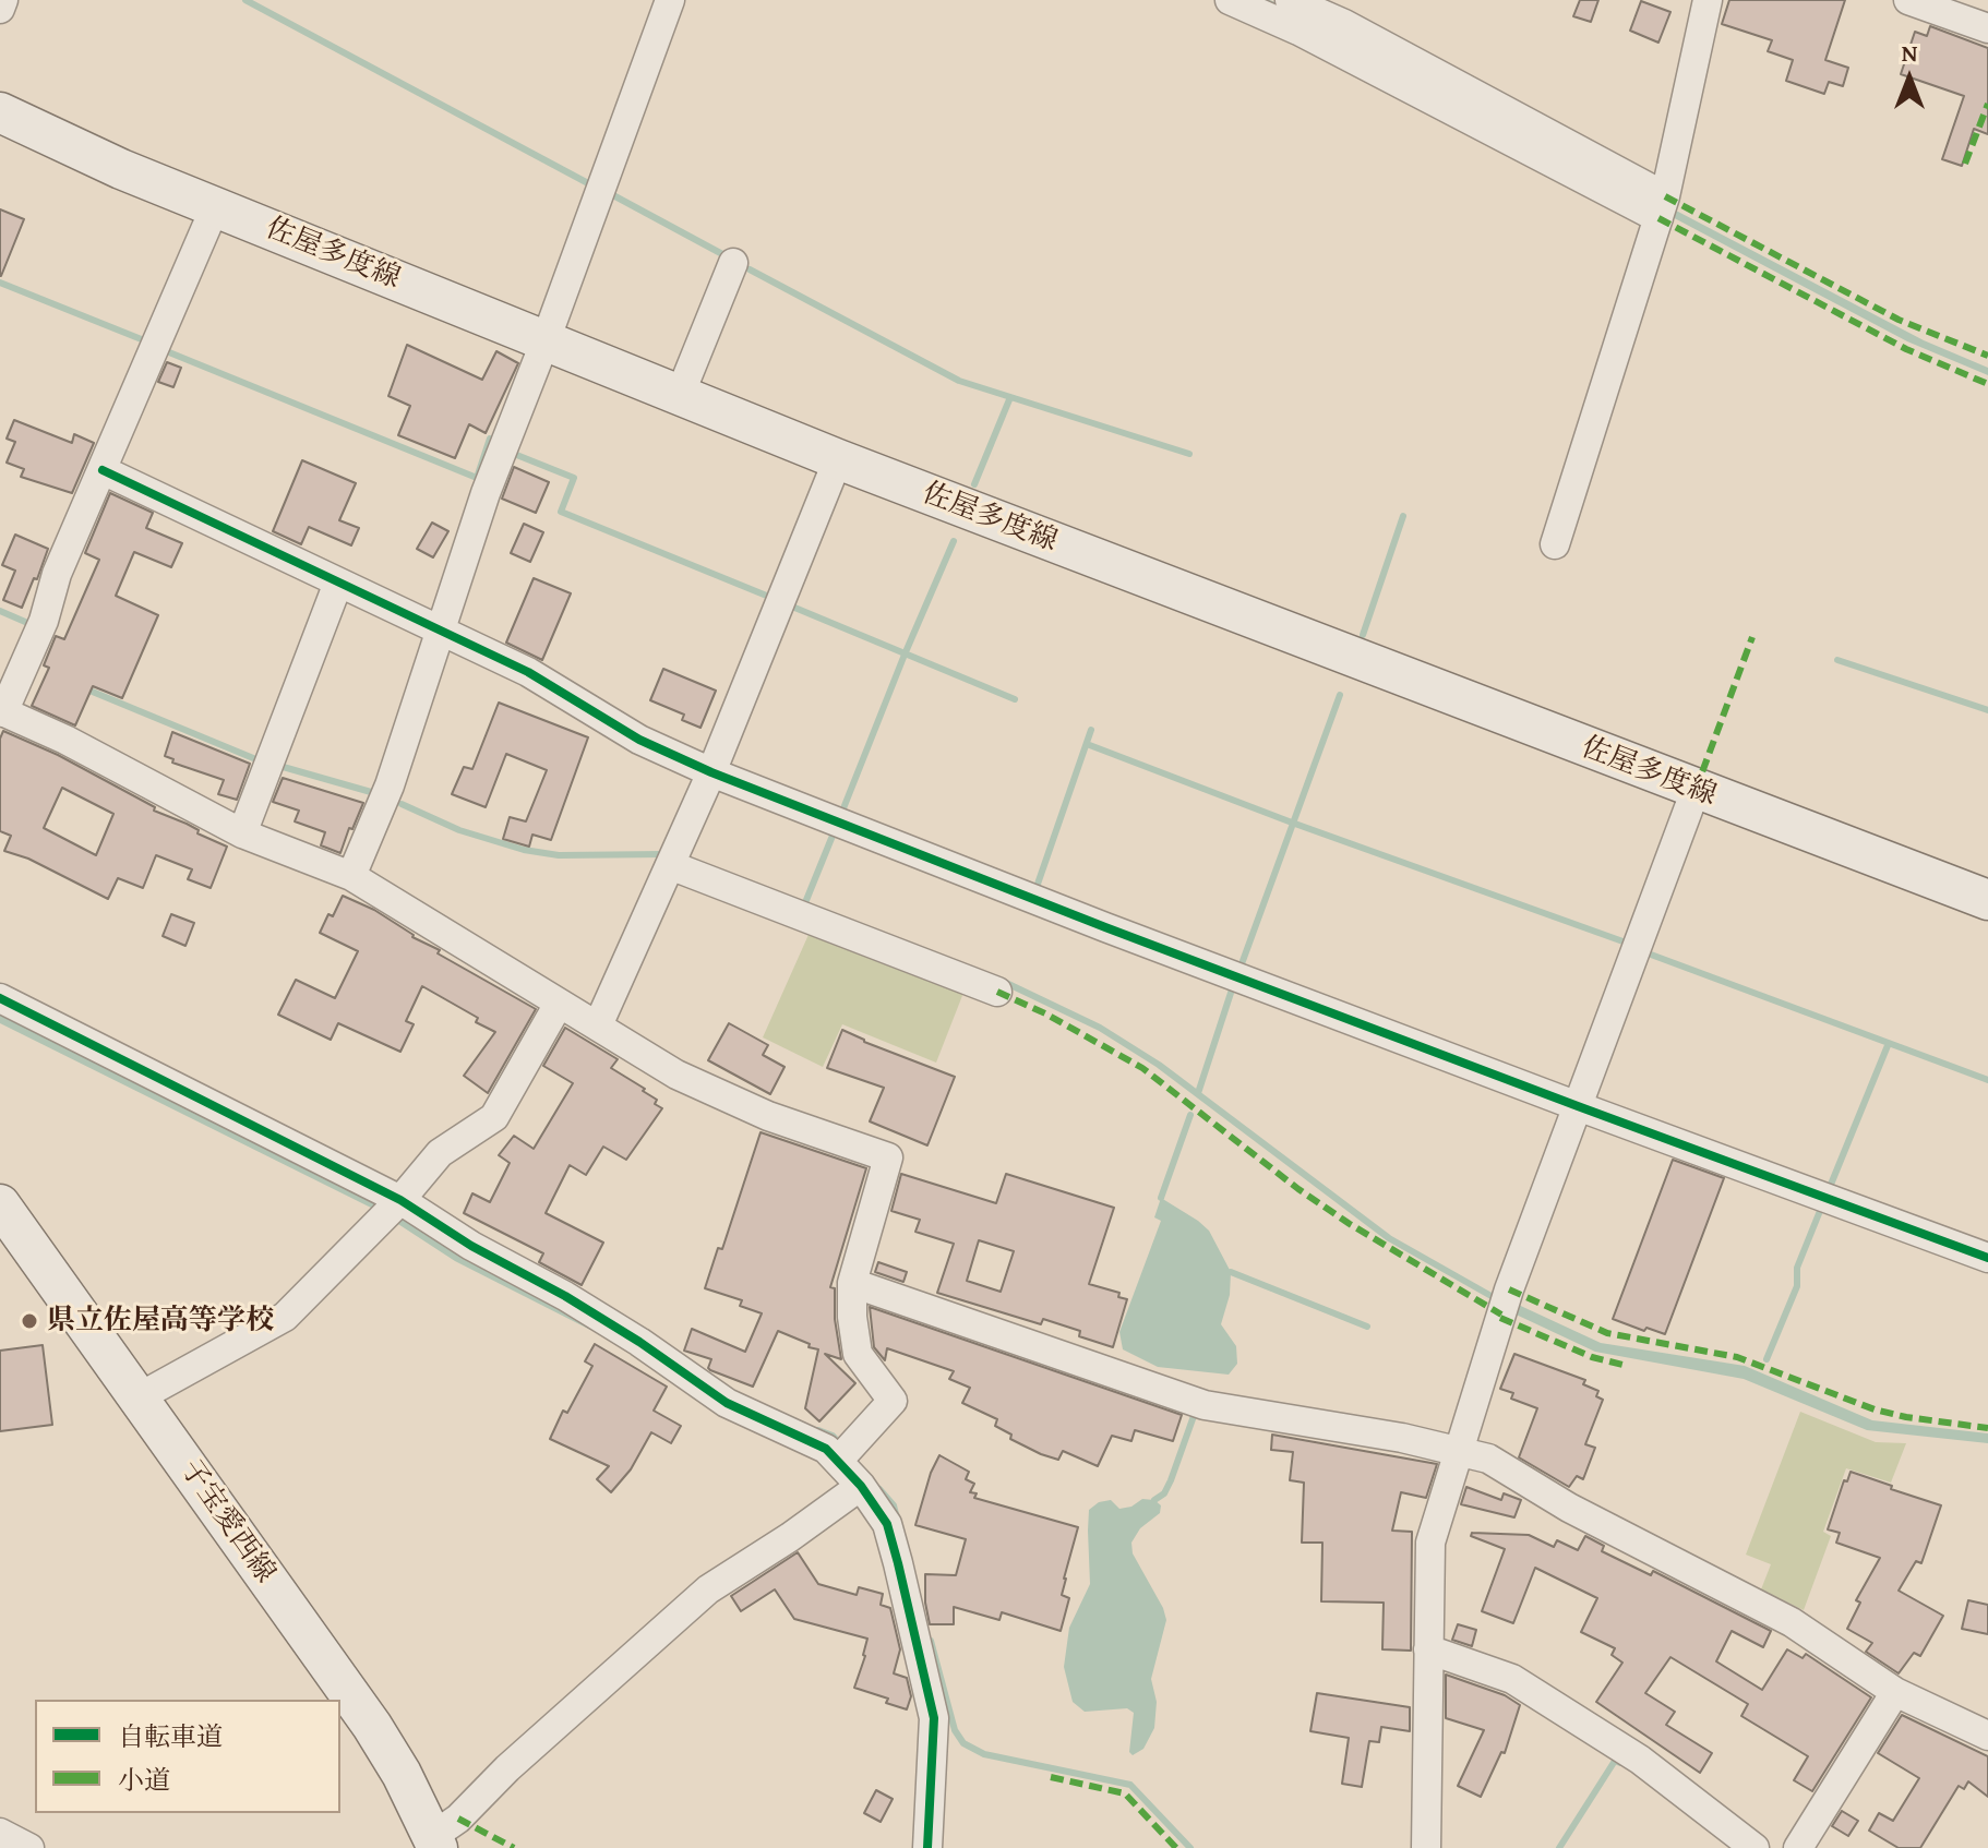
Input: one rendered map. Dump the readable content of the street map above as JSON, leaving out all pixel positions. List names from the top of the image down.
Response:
{
  "streets": {
    "main road": ["佐屋多度線", "子宝愛西線"]
  },
  "places": ["県立佐屋高等学校"],
  "legend": ["自転車道", "小道"],
  "north": "top"
}
